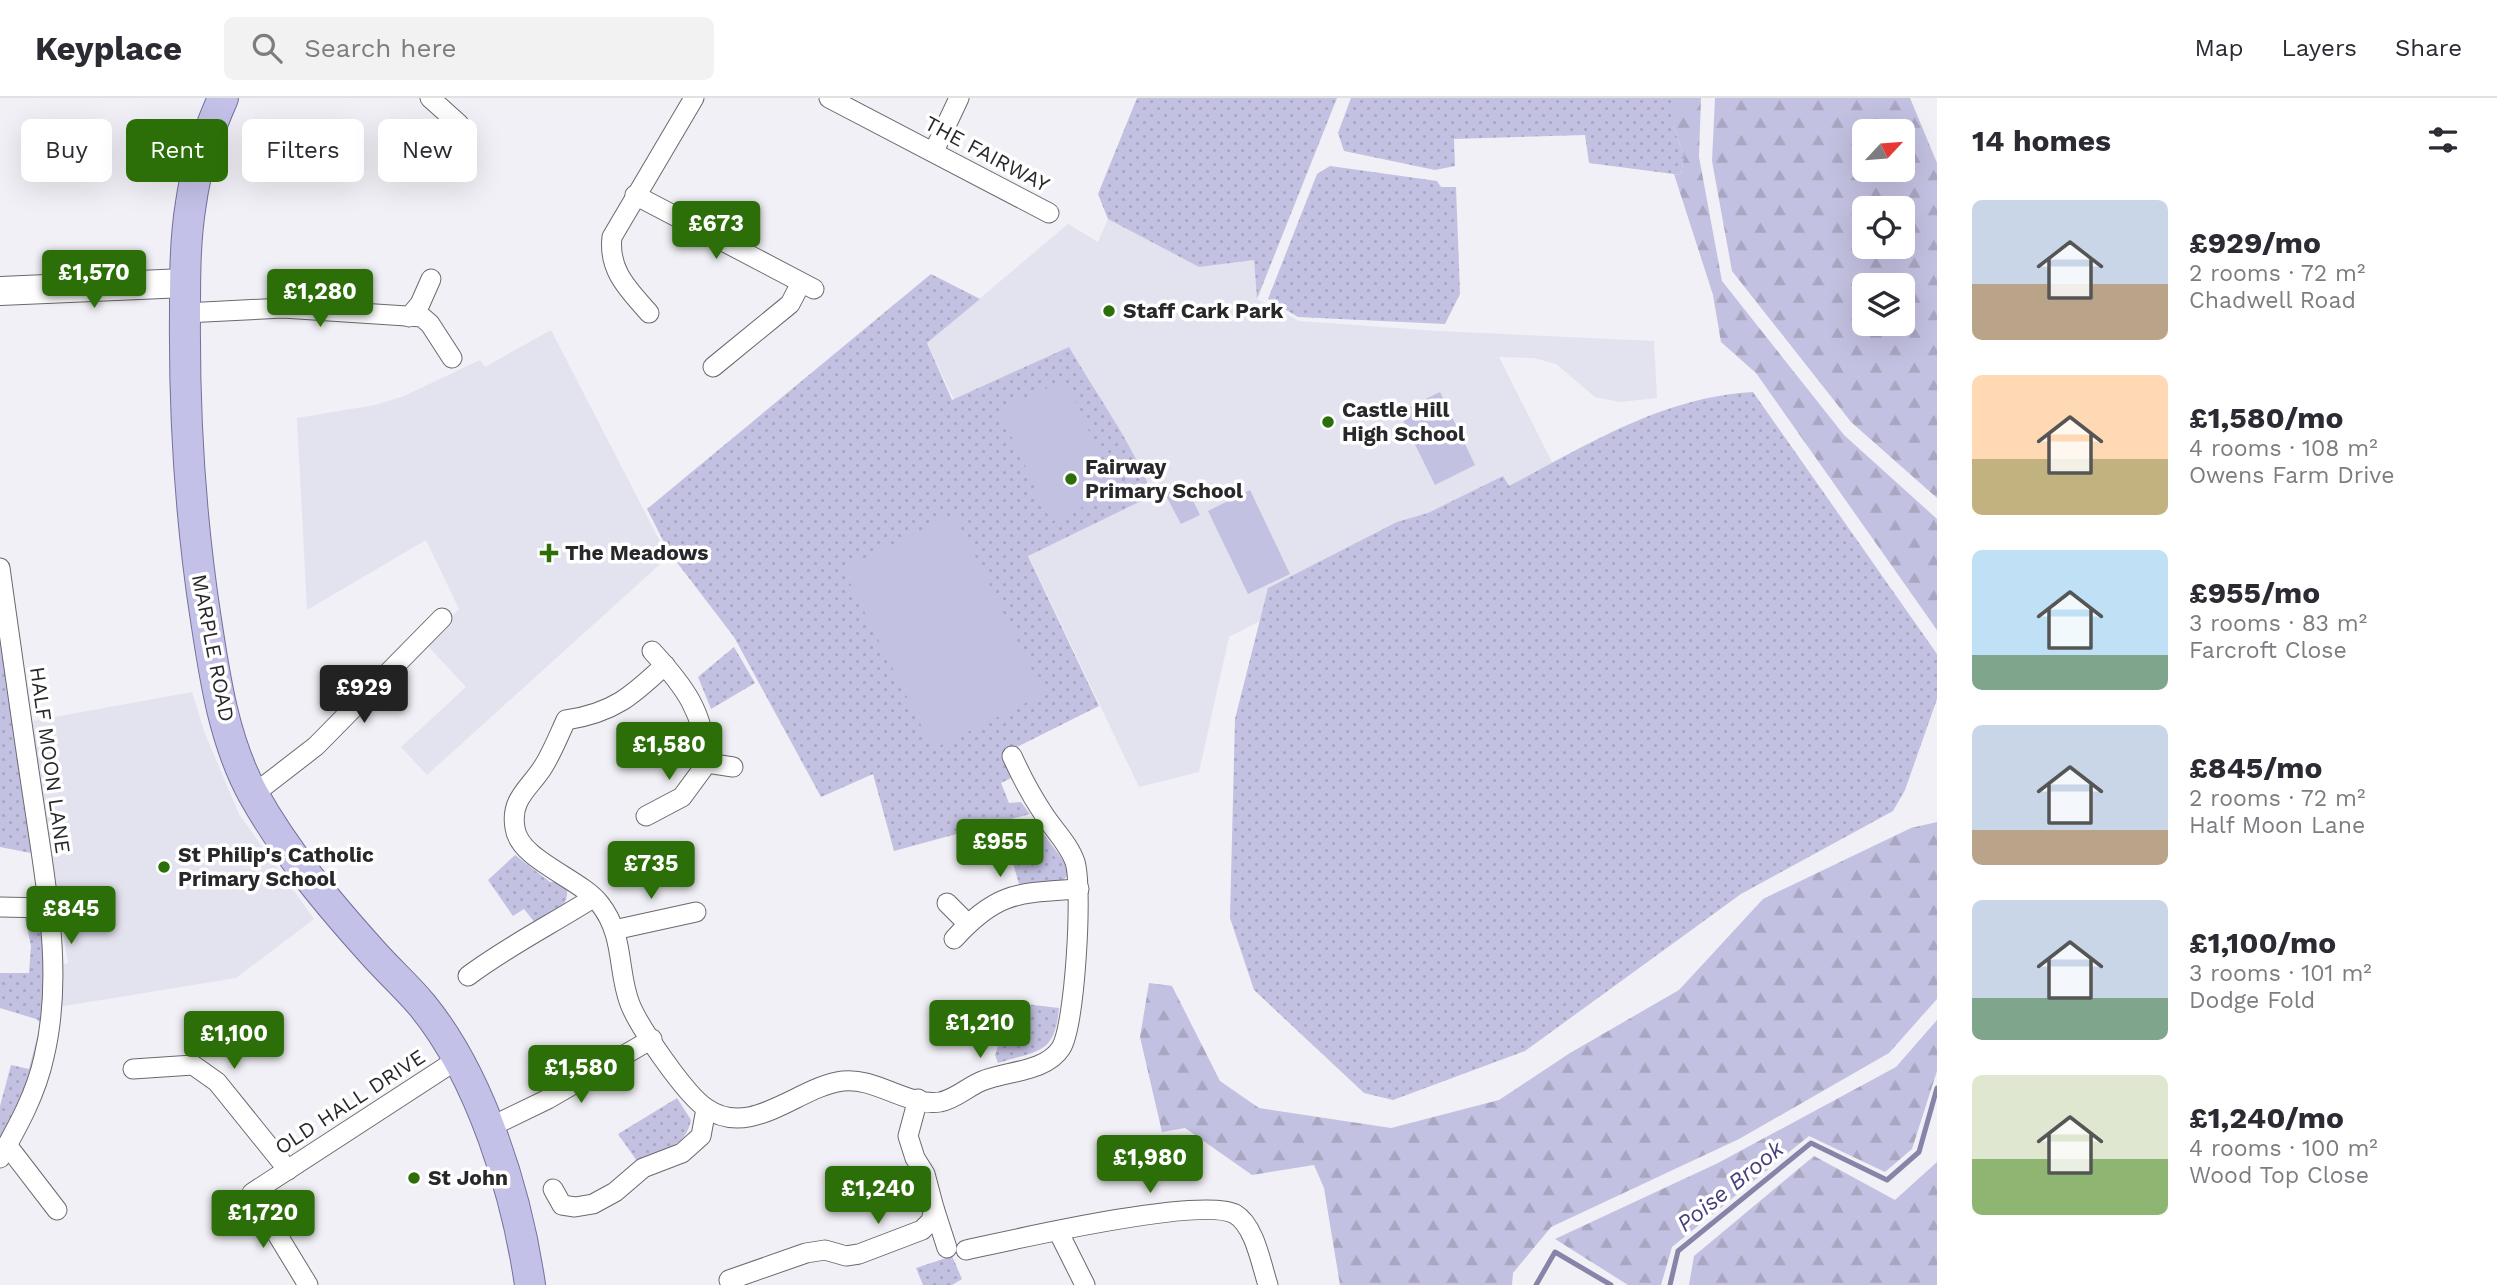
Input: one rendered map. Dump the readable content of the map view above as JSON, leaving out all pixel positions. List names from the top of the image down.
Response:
{
  "streets": {
    "main road": ["MARPLE ROAD"],
    "street": ["THE FAIRWAY", "HALF MOON LANE", "OLD HALL DRIVE"]
  },
  "crossings": [
    ["MARPLE ROAD", "OLD HALL DRIVE"]
  ],
  "water": ["Poise Brook"],
  "places": {
    "other": [
      "Staff Cark Park",
      "Castle Hill High School",
      "Fairway Primary School",
      "St Philip's Catholic Primary School",
      "St John"
    ],
    "health": ["The Meadows"]
  },
  "north": "top right",
  "page": {
    "header": "Keyplace",
    "search": "Search here",
    "nav": ["Map", "Layers", "Share"],
    "heading": "14 homes",
    "chip": [
      "Buy",
      "Rent",
      "Filters",
      "New"
    ],
    "list": [
      {
        "name": "£929/mo",
        "note": "2 rooms · 72 m² · Chadwell Road"
      },
      {
        "name": "£1,580/mo",
        "note": "4 rooms · 108 m² · Owens Farm Drive"
      },
      {
        "name": "£955/mo",
        "note": "3 rooms · 83 m² · Farcroft Close"
      },
      {
        "name": "£845/mo",
        "note": "2 rooms · 72 m² · Half Moon Lane"
      },
      {
        "name": "£1,100/mo",
        "note": "3 rooms · 101 m² · Dodge Fold"
      },
      {
        "name": "£1,240/mo",
        "note": "4 rooms · 100 m² · Wood Top Close"
      }
    ],
    "price": [
      "£673",
      "£1,570",
      "£1,280",
      "£929",
      "£1,580",
      "£955",
      "£735",
      "£845",
      "£1,210",
      "£1,100",
      "£1,580",
      "£1,980",
      "£1,240",
      "£1,720"
    ]
  }
}
